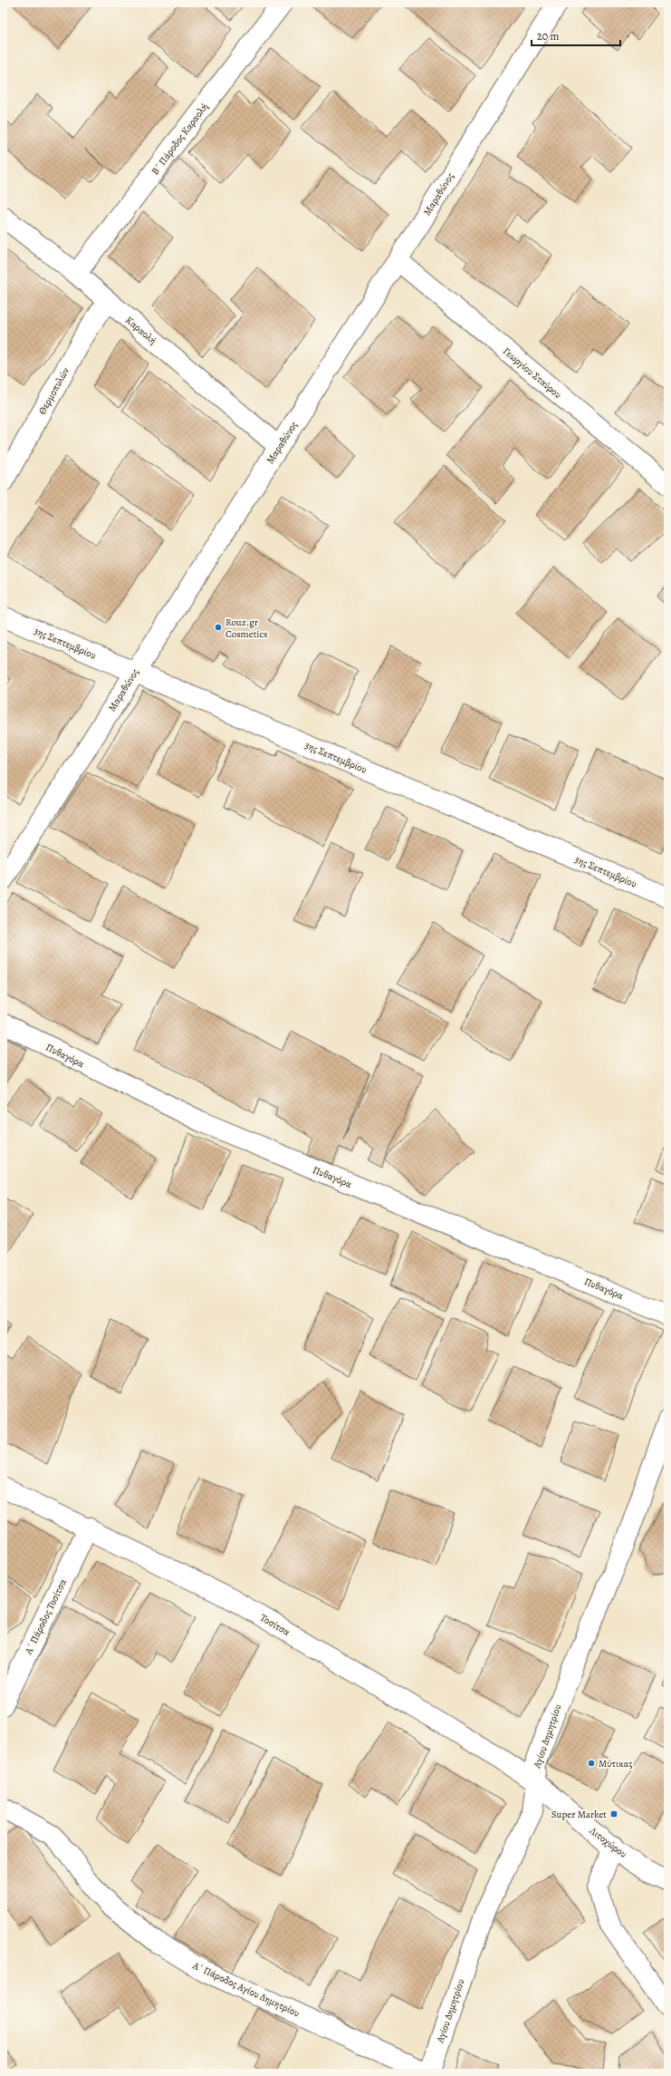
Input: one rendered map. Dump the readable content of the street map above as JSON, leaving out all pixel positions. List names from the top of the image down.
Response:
{
  "streets": {
    "street": [
      "Β΄ Πάροδος Καραολή",
      "Μαραθώνος",
      "Καραολή",
      "Γεωργίου Σταύρου",
      "Θερμοπυλών",
      "3ης Σεπτεμβρίου",
      "Πυθαγόρα",
      "Α΄ Πάροδος Τοσίτσα",
      "Τοσίτσα",
      "Αγίου Δημητρίου",
      "Λιτοχώρου",
      "Α΄ Πάροδος Αγίου Δημητρίου"
    ]
  },
  "crossings": [
    ["Β΄ Πάροδος Καραολή", "Καραολή"],
    ["Μαραθώνος", "Καραολή"],
    ["Μαραθώνος", "Γεωργίου Σταύρου"],
    ["Μαραθώνος", "3ης Σεπτεμβρίου"],
    ["Καραολή", "Θερμοπυλών"],
    ["Α΄ Πάροδος Τοσίτσα", "Τοσίτσα"],
    ["Τοσίτσα", "Αγίου Δημητρίου"],
    ["Τοσίτσα", "Λιτοχώρου"],
    ["Αγίου Δημητρίου", "Λιτοχώρου"],
    ["Αγίου Δημητρίου", "Α΄ Πάροδος Αγίου Δημητρίου"]
  ],
  "places": {
    "other": ["Rouz.gr Cosmetics", "Μύτικας"],
    "transit": ["Super Market"]
  },
  "scale_bar": "20 m"
}
